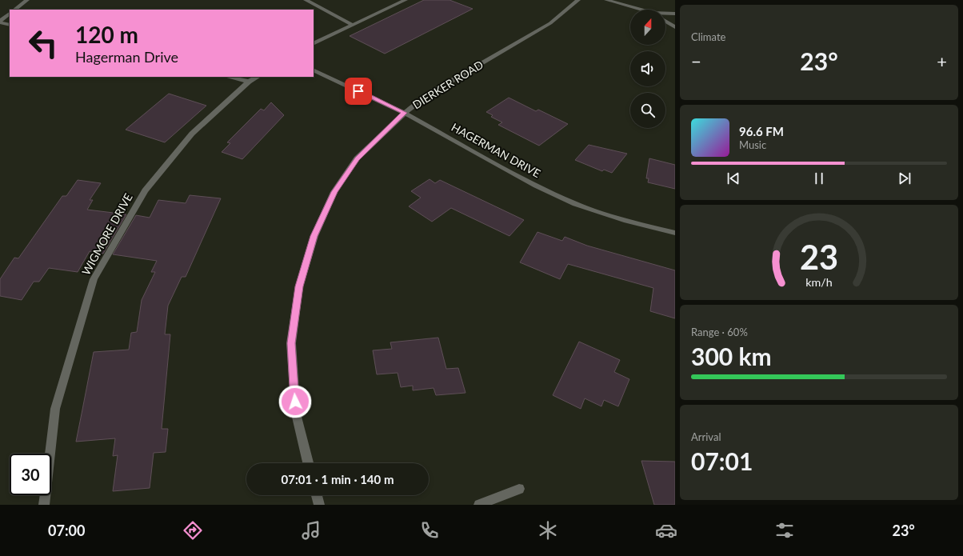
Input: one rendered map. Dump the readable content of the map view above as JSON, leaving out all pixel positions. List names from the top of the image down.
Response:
{
  "streets": {
    "street": ["DIERKER ROAD", "HAGERMAN DRIVE", "WIGMORE DRIVE"]
  },
  "crossings": [
    ["DIERKER ROAD", "HAGERMAN DRIVE"]
  ],
  "north": "top",
  "page": {
    "tile": [
      "Climate",
      ["Range · 60%", "300 km"],
      ["Arrival", "07:01"]
    ],
    "turn": ["120 m", "Hagerman Drive"],
    "heat": ["−", "23°", "+"],
    "song": ["96.6 FM", "Music"],
    "limit": "30",
    "trip": "07:01 · 1 min · 140 m",
    "tabs": ["07:00", "23°"],
    "gauge": ["23", "km/h"]
  }
}
